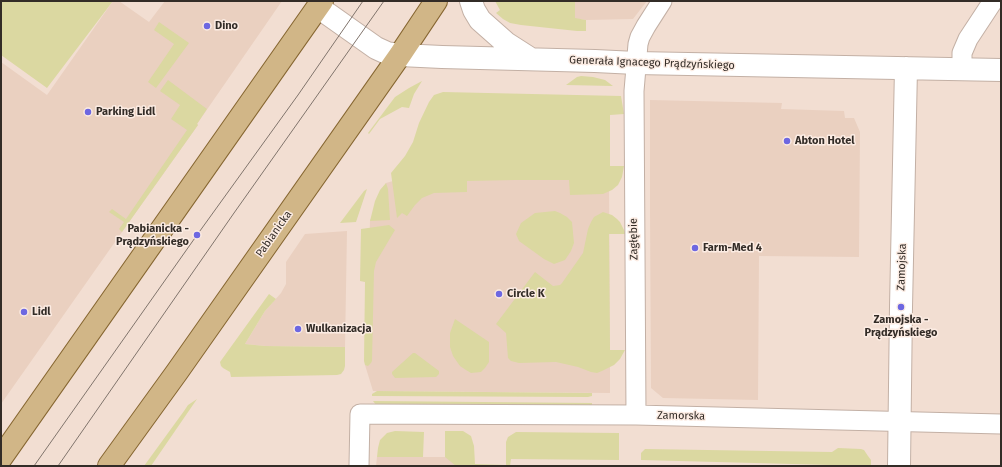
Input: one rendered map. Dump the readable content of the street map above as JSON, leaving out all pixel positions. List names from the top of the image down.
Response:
{
  "streets": {
    "main road": ["Pabianicka"],
    "street": [
      "Generała Ignacego Prądzyńskiego",
      "Zagłębie",
      "Zamojska",
      "Zamorska"
    ]
  },
  "crossings": [
    ["Generała Ignacego Prądzyńskiego", "Pabianicka"],
    ["Generała Ignacego Prądzyńskiego", "Zagłębie"],
    ["Generała Ignacego Prądzyńskiego", "Zamojska"],
    ["Zagłębie", "Zamorska"],
    ["Zamojska", "Zamorska"]
  ],
  "places": [
    "Dino",
    "Parking Lidl",
    "Abton Hotel",
    "Pabianicka - Prądzyńskiego",
    "Farm-Med 4",
    "Circle K",
    "Zamojska - Prądzyńskiego",
    "Lidl",
    "Wulkanizacja"
  ]
}
